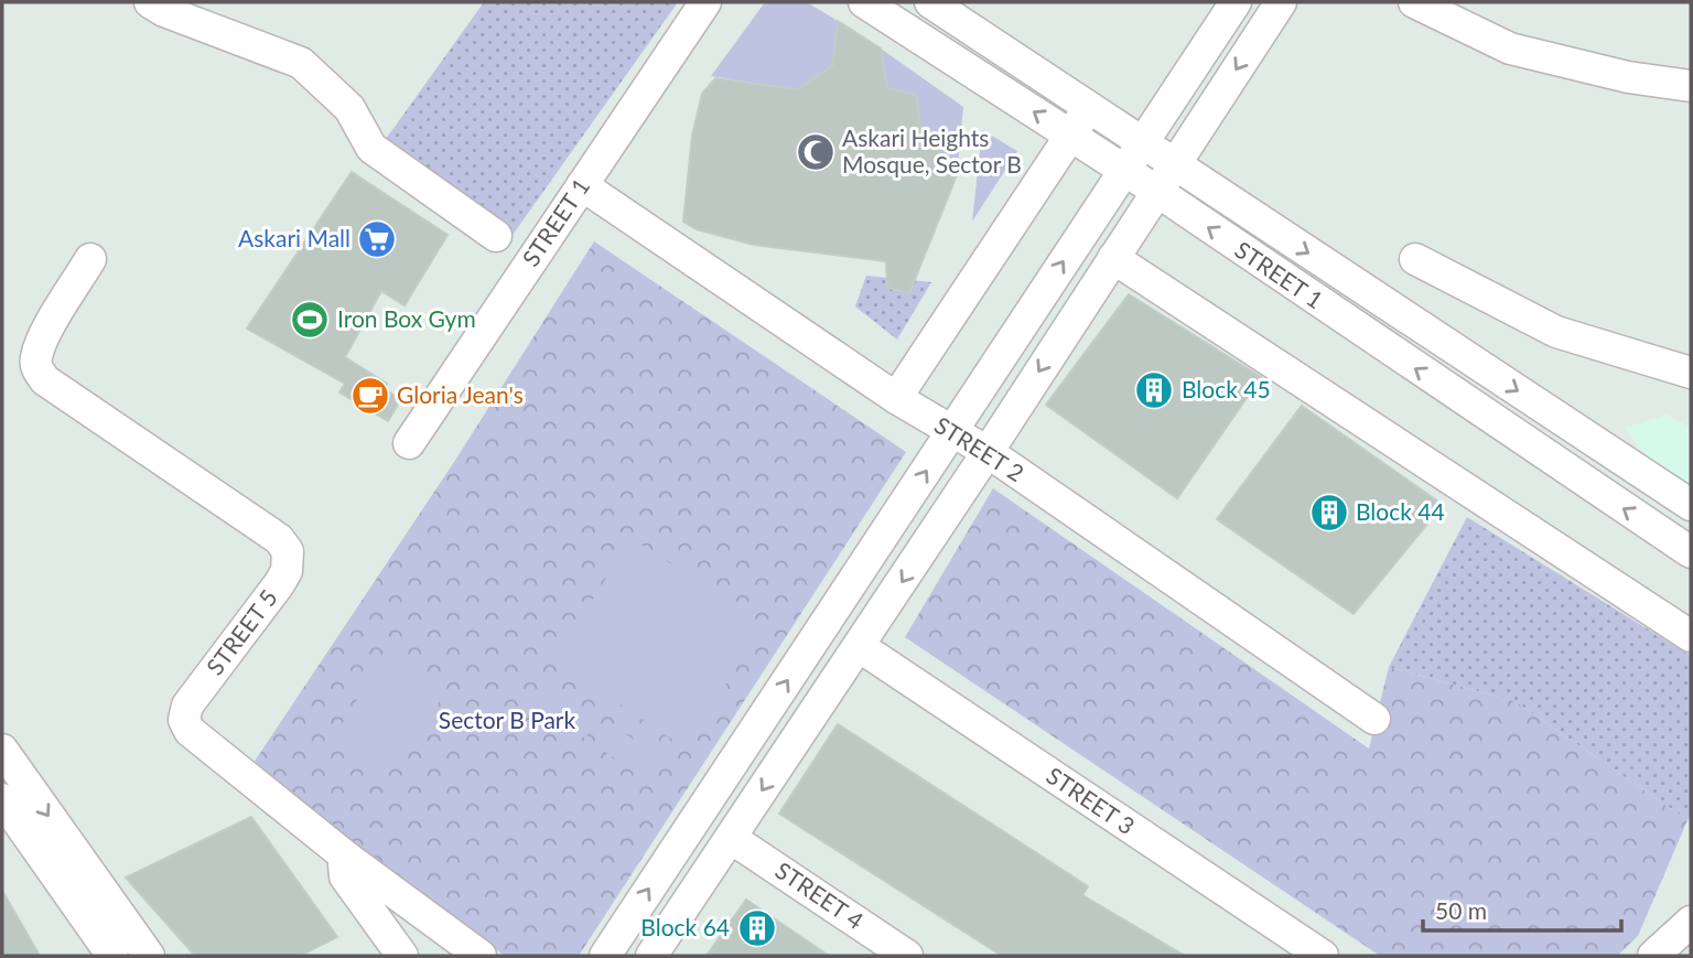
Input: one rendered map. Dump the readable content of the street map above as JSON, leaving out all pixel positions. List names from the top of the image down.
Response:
{
  "streets": {
    "street": [
      "STREET 1",
      "STREET 2",
      "STREET 5",
      "STREET 3",
      "STREET 4"
    ]
  },
  "crossings": [
    ["STREET 1", "STREET 2"]
  ],
  "parks": ["Sector B Park"],
  "places": {
    "mosque": ["Askari Heights Mosque, Sector B"],
    "supermarket": ["Askari Mall"],
    "sports": ["Iron Box Gym"],
    "building": ["Block 45", "Block 44", "Block 64"],
    "cafe": ["Gloria Jean's"]
  },
  "scale_bar": "50 m"
}
